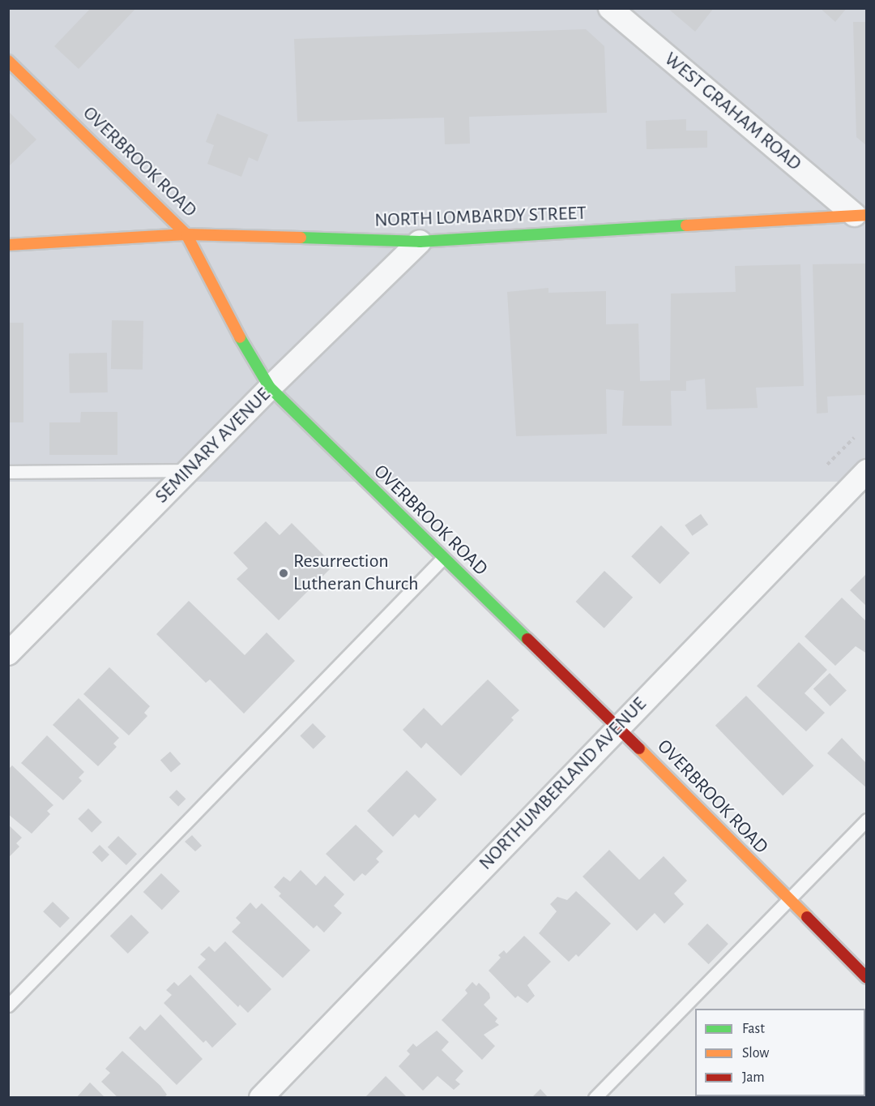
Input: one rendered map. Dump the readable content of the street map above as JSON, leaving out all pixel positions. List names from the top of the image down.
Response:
{
  "streets": {
    "street": [
      "WEST GRAHAM ROAD",
      "OVERBROOK ROAD",
      "NORTH LOMBARDY STREET",
      "SEMINARY AVENUE",
      "NORTHUMBERLAND AVENUE"
    ]
  },
  "crossings": [
    ["WEST GRAHAM ROAD", "NORTH LOMBARDY STREET"],
    ["OVERBROOK ROAD", "NORTH LOMBARDY STREET"],
    ["OVERBROOK ROAD", "SEMINARY AVENUE"],
    ["OVERBROOK ROAD", "NORTHUMBERLAND AVENUE"],
    ["NORTH LOMBARDY STREET", "SEMINARY AVENUE"]
  ],
  "places": ["Resurrection Lutheran Church"],
  "legend": ["Fast", "Slow", "Jam"]
}
